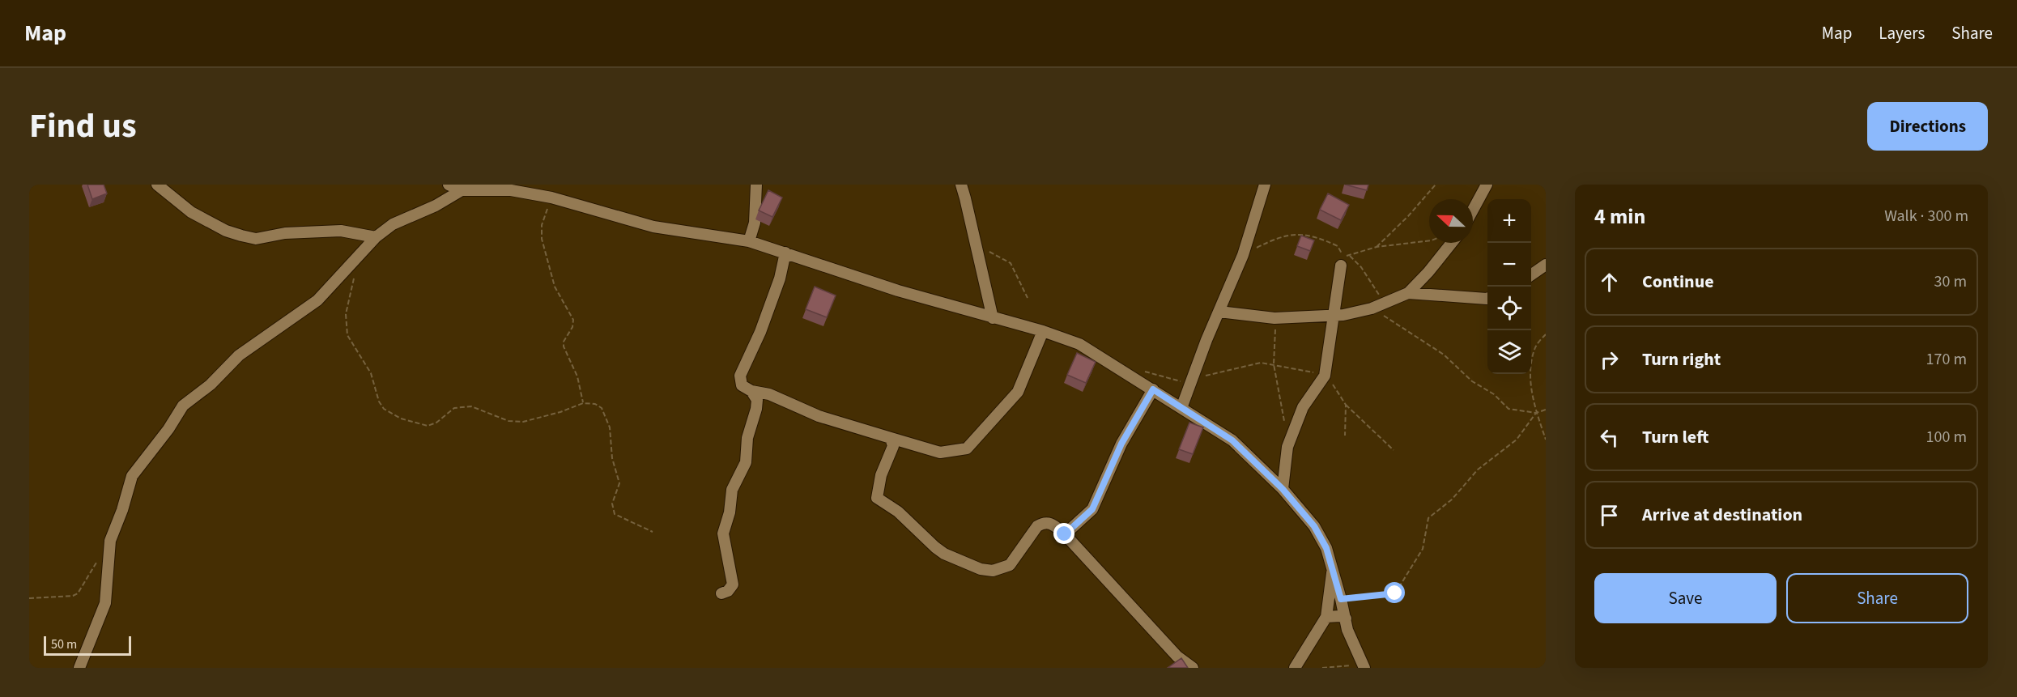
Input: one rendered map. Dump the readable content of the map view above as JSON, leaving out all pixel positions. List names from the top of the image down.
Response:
{
  "scale_bar": "50 m",
  "north": "left",
  "page": {
    "header": "Map",
    "nav": ["Map", "Layers", "Share"],
    "title": "Find us",
    "buttons": [
      "Directions",
      ["Save", "Share"]
    ],
    "heading": ["4 min", "Walk · 300 m"],
    "map_buttons": ["+", "−"],
    "list": [
      ["Continue", "30 m"],
      ["Turn right", "170 m"],
      ["Turn left", "100 m"],
      "Arrive at destination"
    ],
    "scale": "50 m"
  }
}
